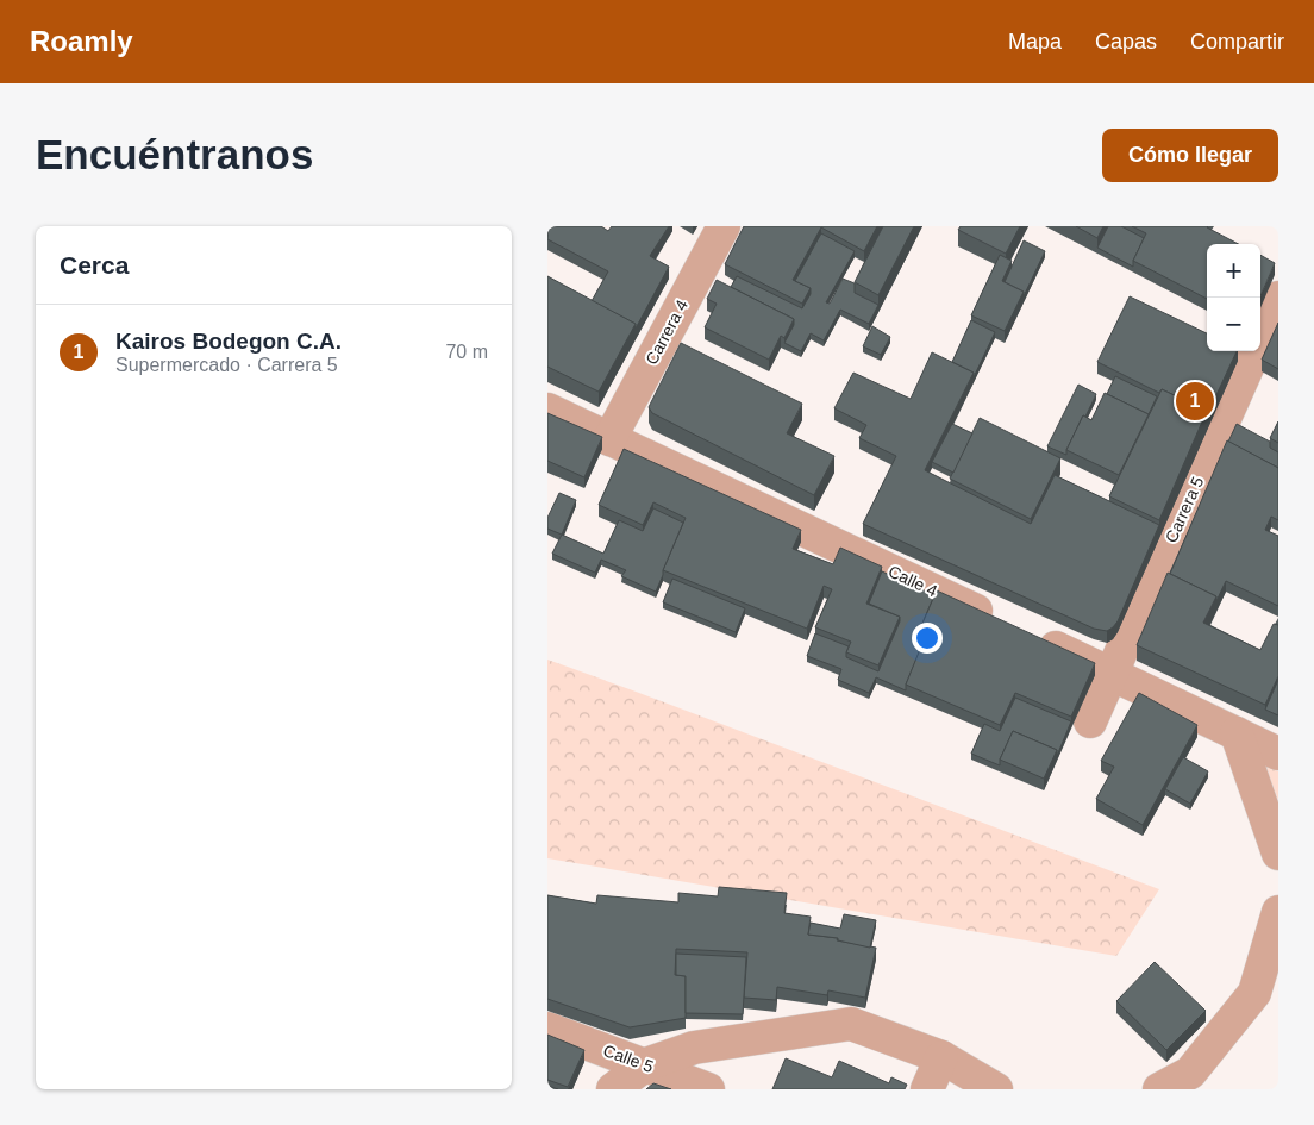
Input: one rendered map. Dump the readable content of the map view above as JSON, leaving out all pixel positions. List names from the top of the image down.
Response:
{
  "streets": {
    "street": [
      "Carrera 4",
      "Carrera 5",
      "Calle 4",
      "Calle 5"
    ]
  },
  "crossings": [
    ["Carrera 4", "Calle 4"],
    ["Carrera 5", "Calle 4"]
  ],
  "page": {
    "header": "Roamly",
    "nav": ["Mapa", "Capas", "Compartir"],
    "buttons": "Cómo llegar",
    "title": "Encuéntranos",
    "heading": "Cerca",
    "map_buttons": ["+", "−"],
    "list": [
      {
        "mark": "1",
        "name": "Kairos Bodegon C.A.",
        "note": "Supermercado · Carrera 5",
        "value": "70 m"
      }
    ],
    "pins": "1"
  }
}
